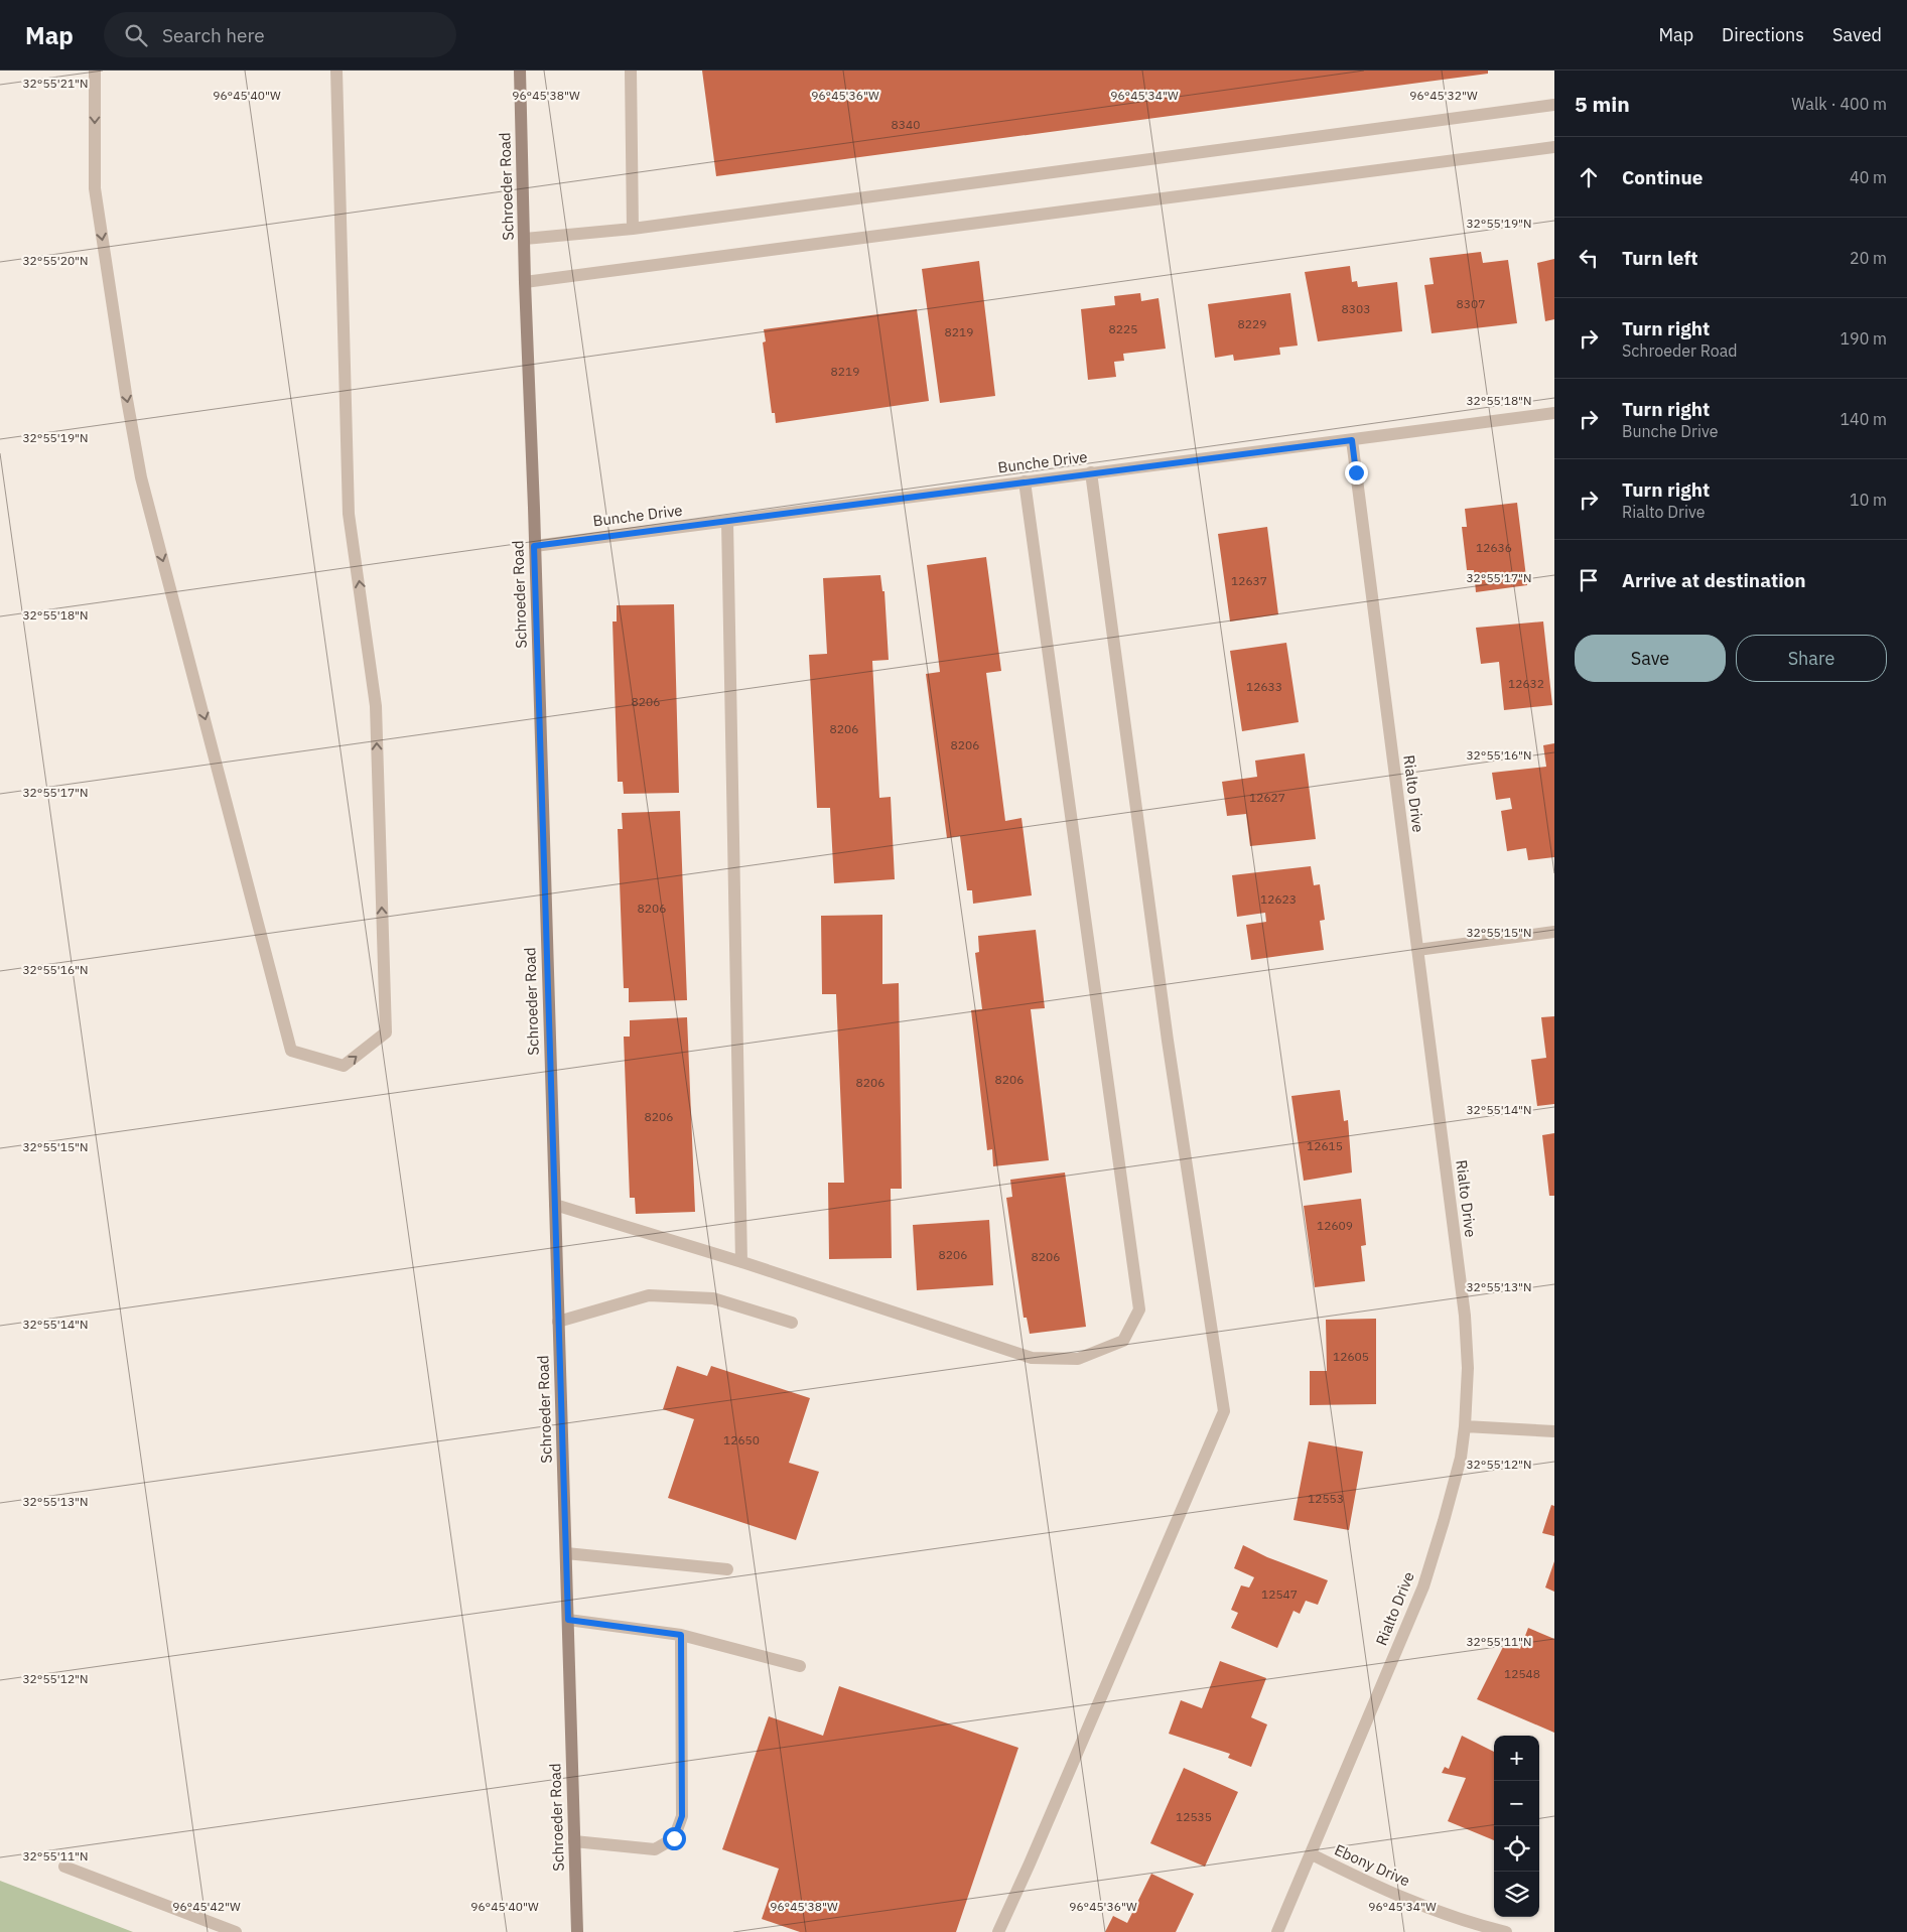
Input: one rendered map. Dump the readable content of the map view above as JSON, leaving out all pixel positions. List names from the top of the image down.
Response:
{
  "streets": {
    "street": [
      "Schroeder Road",
      "Bunche Drive",
      "Rialto Drive",
      "Ebony Drive"
    ]
  },
  "crossings": [
    ["Schroeder Road", "Bunche Drive"],
    ["Bunche Drive", "Rialto Drive"],
    ["Rialto Drive", "Ebony Drive"]
  ],
  "house_numbers": [
    "8340",
    "8307",
    "8303",
    "8229",
    "8225",
    "8219",
    "8219",
    "12636",
    "12637",
    "12632",
    "12633",
    "8206",
    "8206",
    "8206",
    "12627",
    "12623",
    "8206",
    "8206",
    "8206",
    "8206",
    "12615",
    "12609",
    "8206",
    "8206",
    "12605",
    "12650",
    "12553",
    "12547",
    "12548",
    "12535"
  ],
  "page": {
    "header": "Map",
    "search": "Search here",
    "nav": ["Map", "Directions", "Saved"],
    "heading": ["5 min", "Walk · 400 m"],
    "list": [
      ["Continue", "40 m"],
      ["Turn left", "20 m"],
      ["Turn right", "Schroeder Road", "190 m"],
      ["Turn right", "Bunche Drive", "140 m"],
      ["Turn right", "Rialto Drive", "10 m"],
      "Arrive at destination"
    ],
    "buttons": ["Save", "Share"],
    "map_buttons": ["+", "−"]
  },
  "coordinates": [
    "32°55'21\"N",
    "96°45'40\"W",
    "96°45'38\"W",
    "96°45'36\"W",
    "96°45'34\"W",
    "96°45'32\"W",
    "32°55'19\"N",
    "32°55'20\"N",
    "32°55'18\"N",
    "32°55'17\"N",
    "32°55'16\"N",
    "32°55'15\"N",
    "32°55'14\"N",
    "32°55'13\"N",
    "32°55'12\"N",
    "32°55'11\"N",
    "96°45'42\"W"
  ]
}
